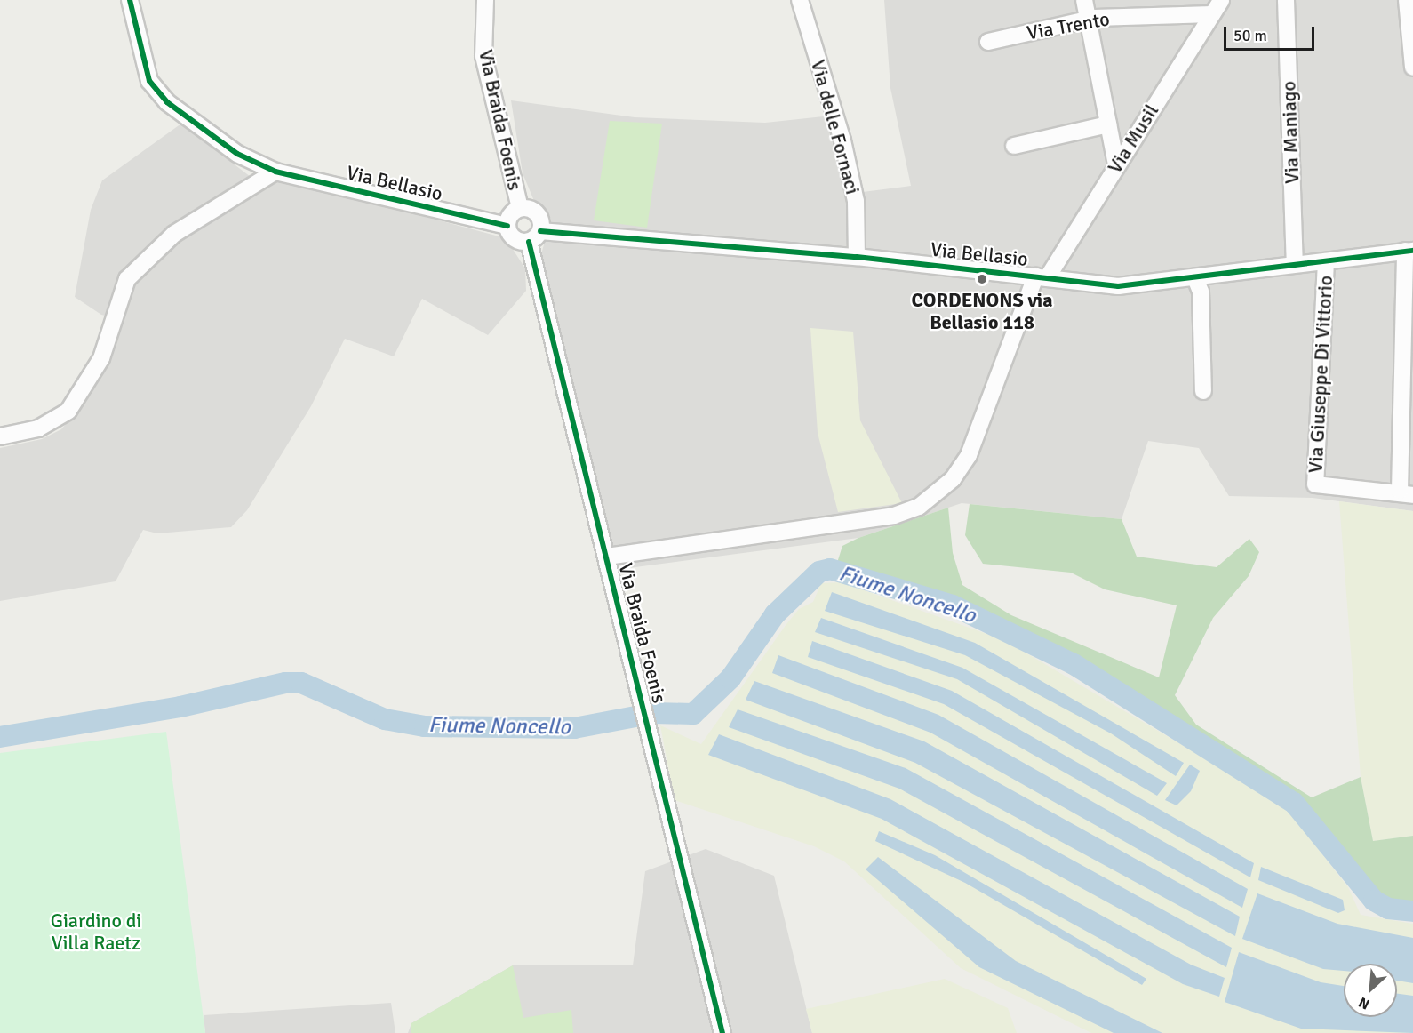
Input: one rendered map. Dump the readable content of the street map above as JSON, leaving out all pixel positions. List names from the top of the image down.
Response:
{
  "streets": {
    "street": [
      "Via Trento",
      "Via Braida Foenis",
      "Via delle Fornaci",
      "Via Maniago",
      "Via Musil",
      "Via Bellasio",
      "Via Giuseppe Di Vittorio"
    ]
  },
  "crossings": [
    ["Via Trento", "Via Musil"],
    ["Via Braida Foenis", "Via Bellasio"],
    ["Via delle Fornaci", "Via Bellasio"],
    ["Via Maniago", "Via Bellasio"],
    ["Via Musil", "Via Bellasio"],
    ["Via Bellasio", "Via Giuseppe Di Vittorio"]
  ],
  "water": ["Fiume Noncello"],
  "parks": ["Giardino di Villa Raetz"],
  "places": ["CORDENONS via Bellasio 118"],
  "scale_bar": "50 m",
  "north": "bottom left"
}
